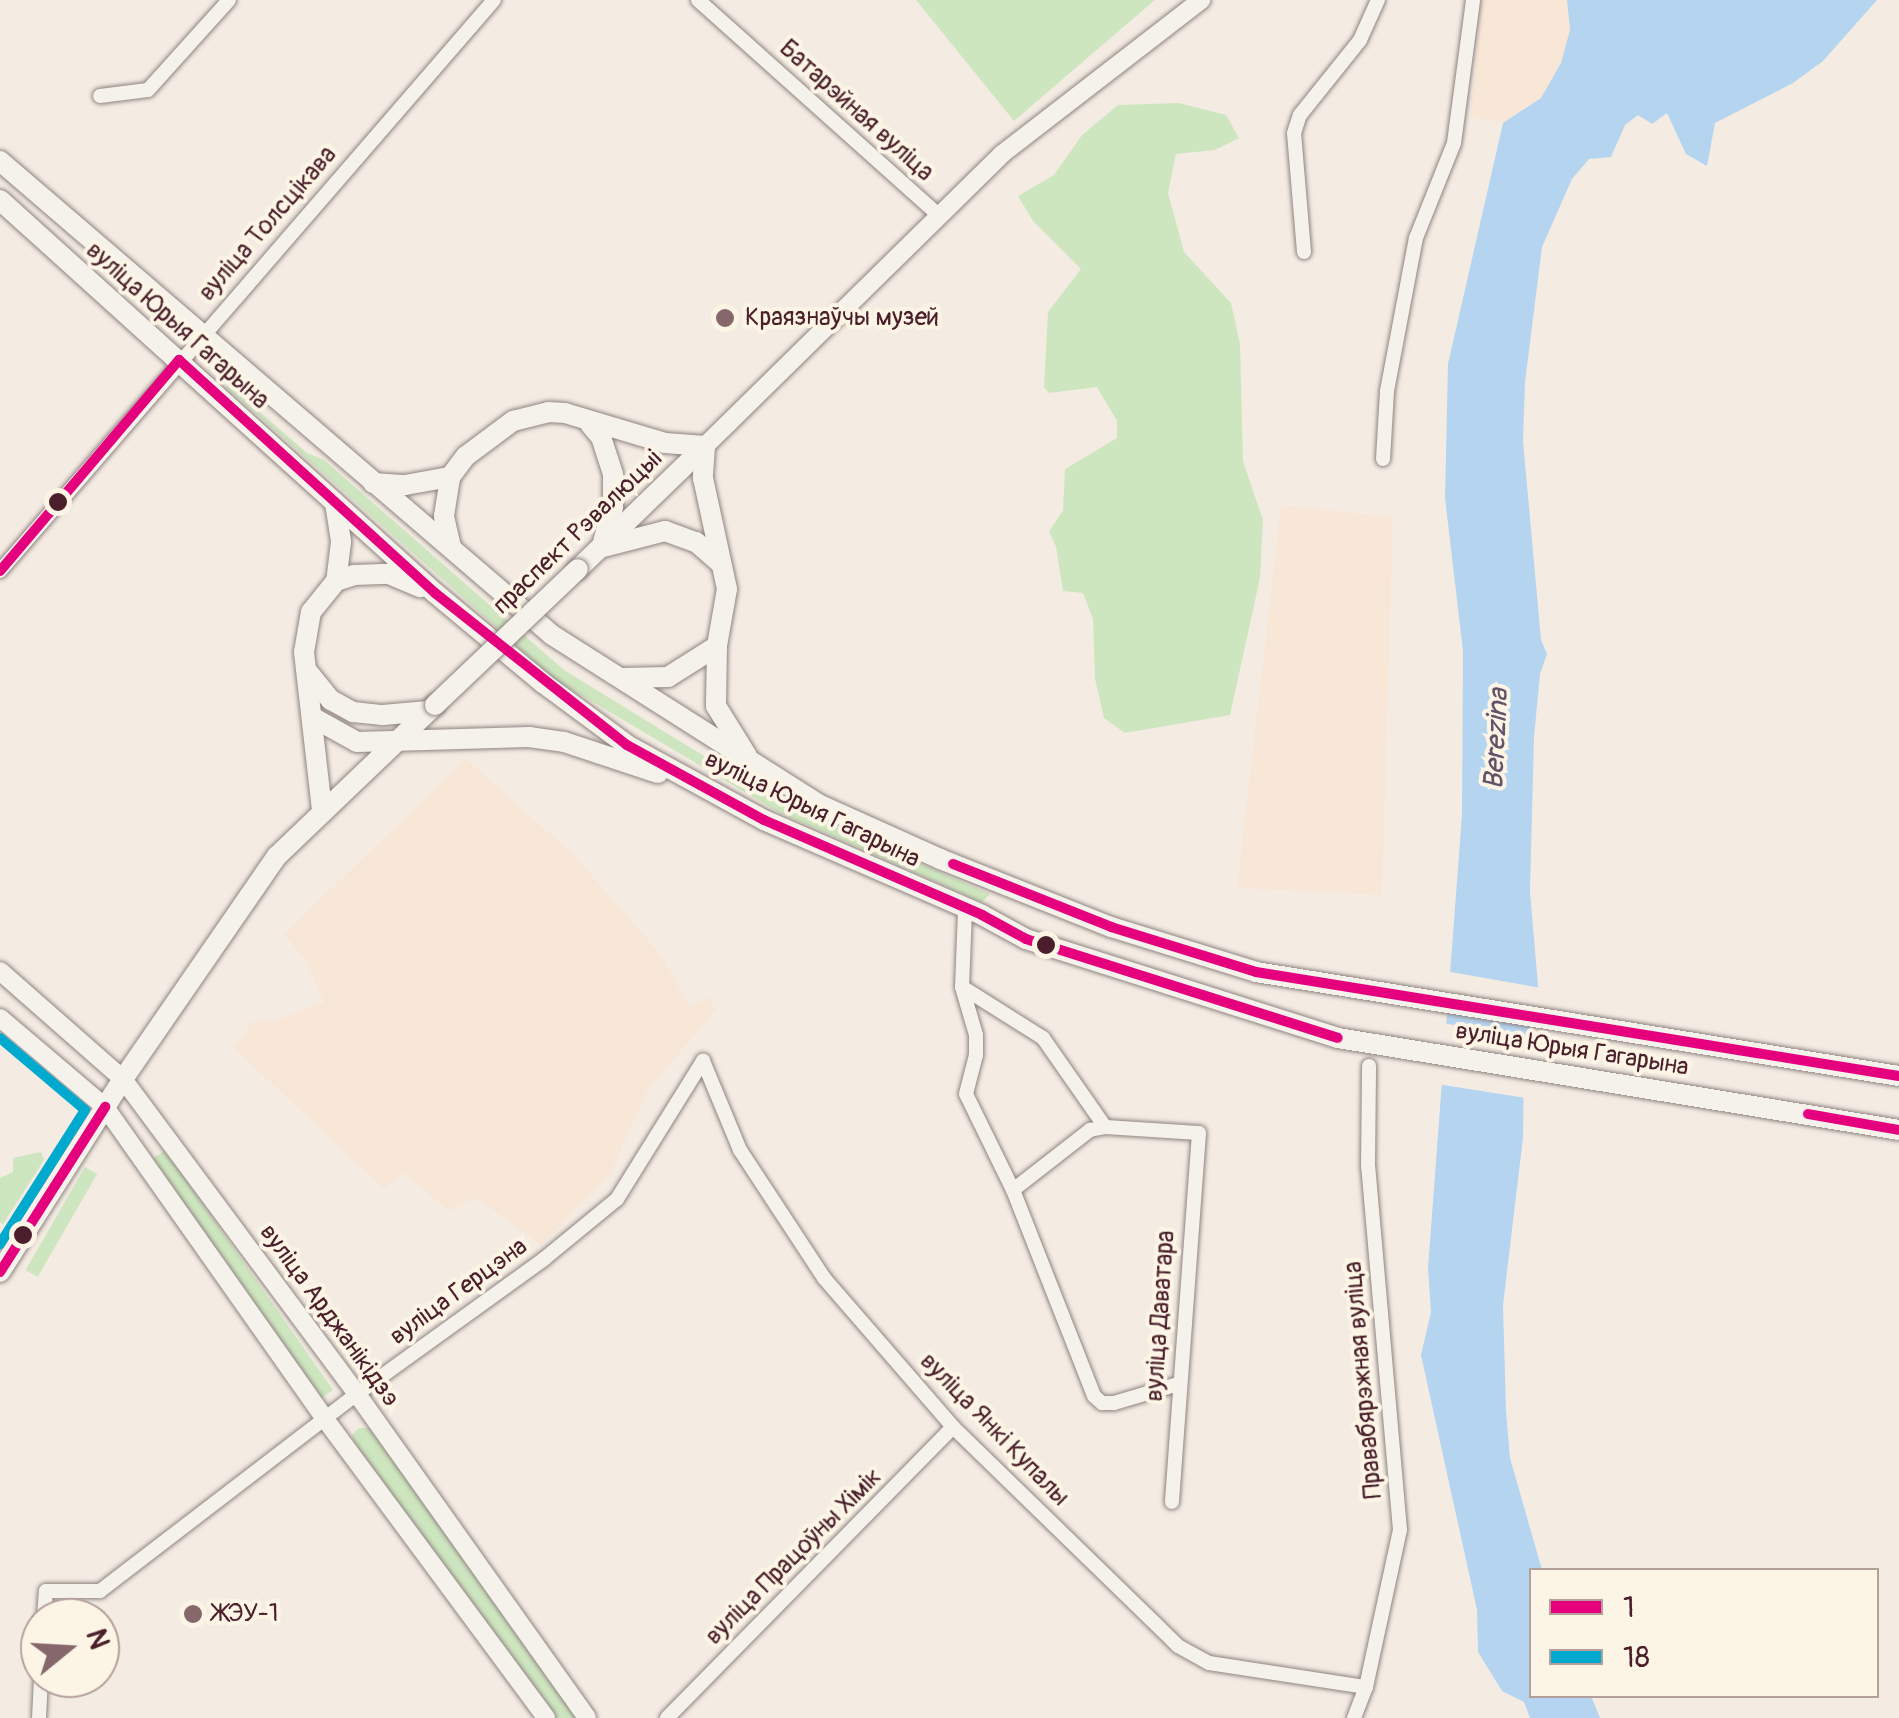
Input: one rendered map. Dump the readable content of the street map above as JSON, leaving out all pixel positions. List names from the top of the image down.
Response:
{
  "streets": {
    "main road": ["вуліца Юрыя Гагарына", "праспект Рэвалюцыі", "вуліца Арджанікідзэ"],
    "street": [
      "Батарэйная вуліца",
      "вуліца Толсцікава",
      "вуліца Герцэна",
      "вуліца Даватара",
      "Правабярэжная вуліца",
      "вуліца Янкі Купалы",
      "вуліца Працоўны Хімік"
    ]
  },
  "crossings": [
    ["Батарэйная вуліца", "праспект Рэвалюцыі"],
    ["вуліца Толсцікава", "вуліца Юрыя Гагарына"],
    ["праспект Рэвалюцыі", "вуліца Арджанікідзэ"],
    ["вуліца Герцэна", "вуліца Арджанікідзэ"],
    ["вуліца Герцэна", "вуліца Янкі Купалы"],
    ["Правабярэжная вуліца", "вуліца Янкі Купалы"],
    ["вуліца Янкі Купалы", "вуліца Працоўны Хімік"]
  ],
  "water": ["Berezina"],
  "places": ["Краязнаўчы музей", "ЖЭУ-1"],
  "lines": ["transit line 1", "transit line 18"],
  "legend": ["1", "18"],
  "north": "right"
}
